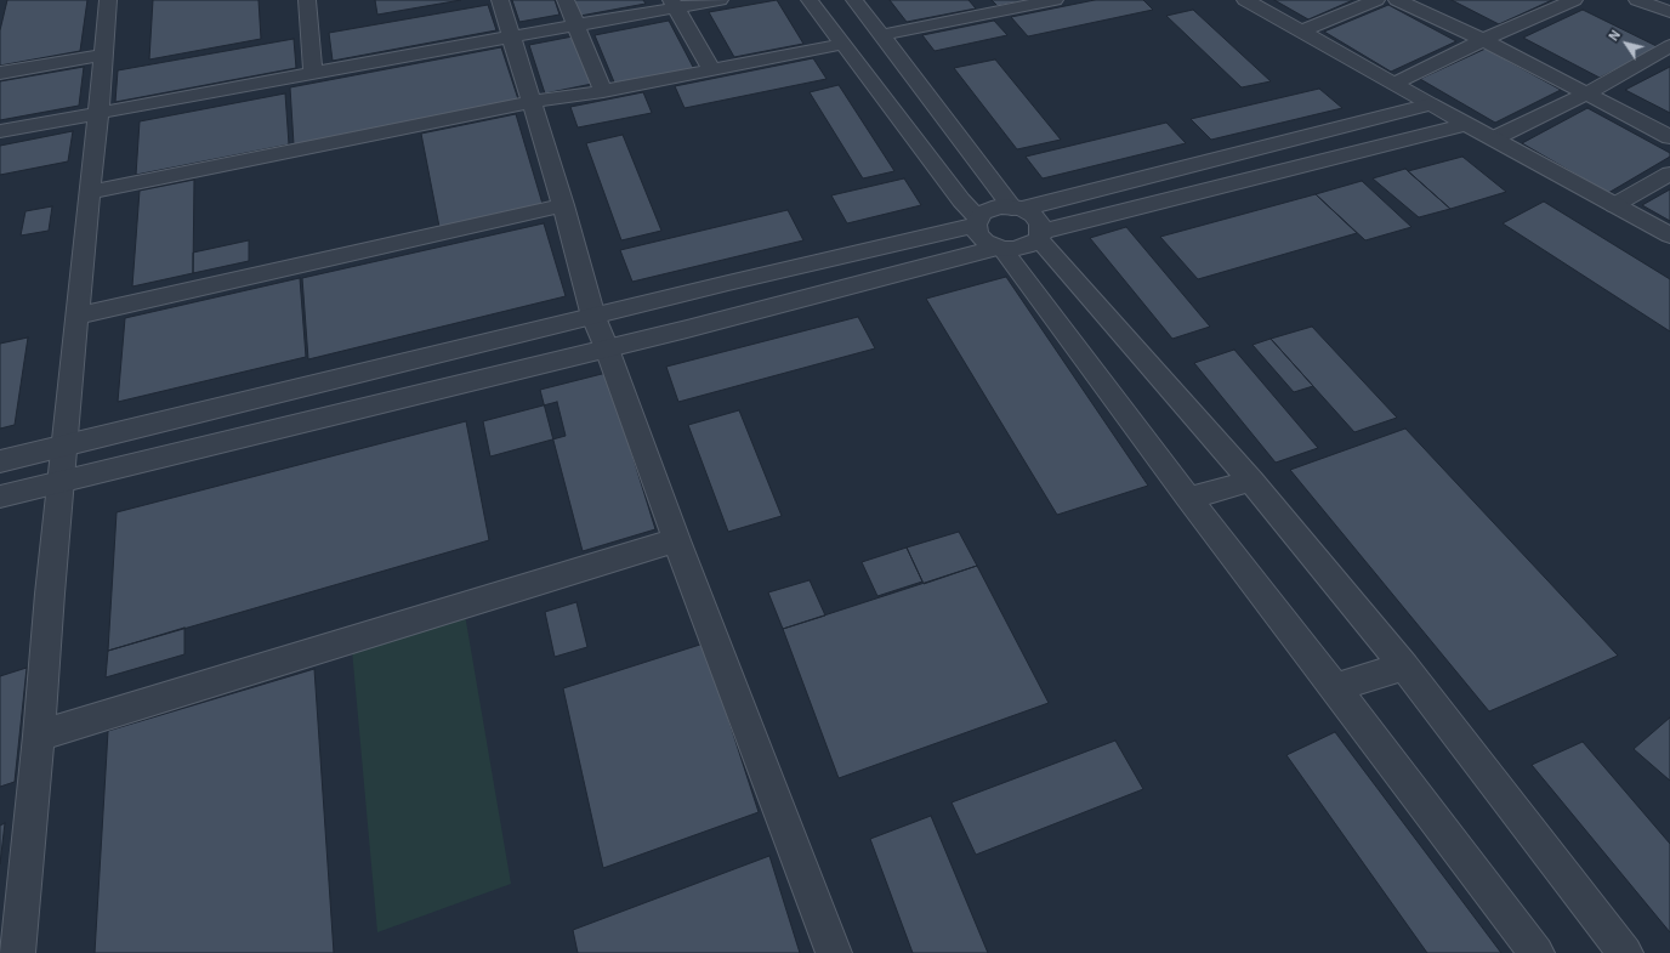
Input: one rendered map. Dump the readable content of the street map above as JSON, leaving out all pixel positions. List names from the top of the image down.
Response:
{
  "north": "top left"
}
